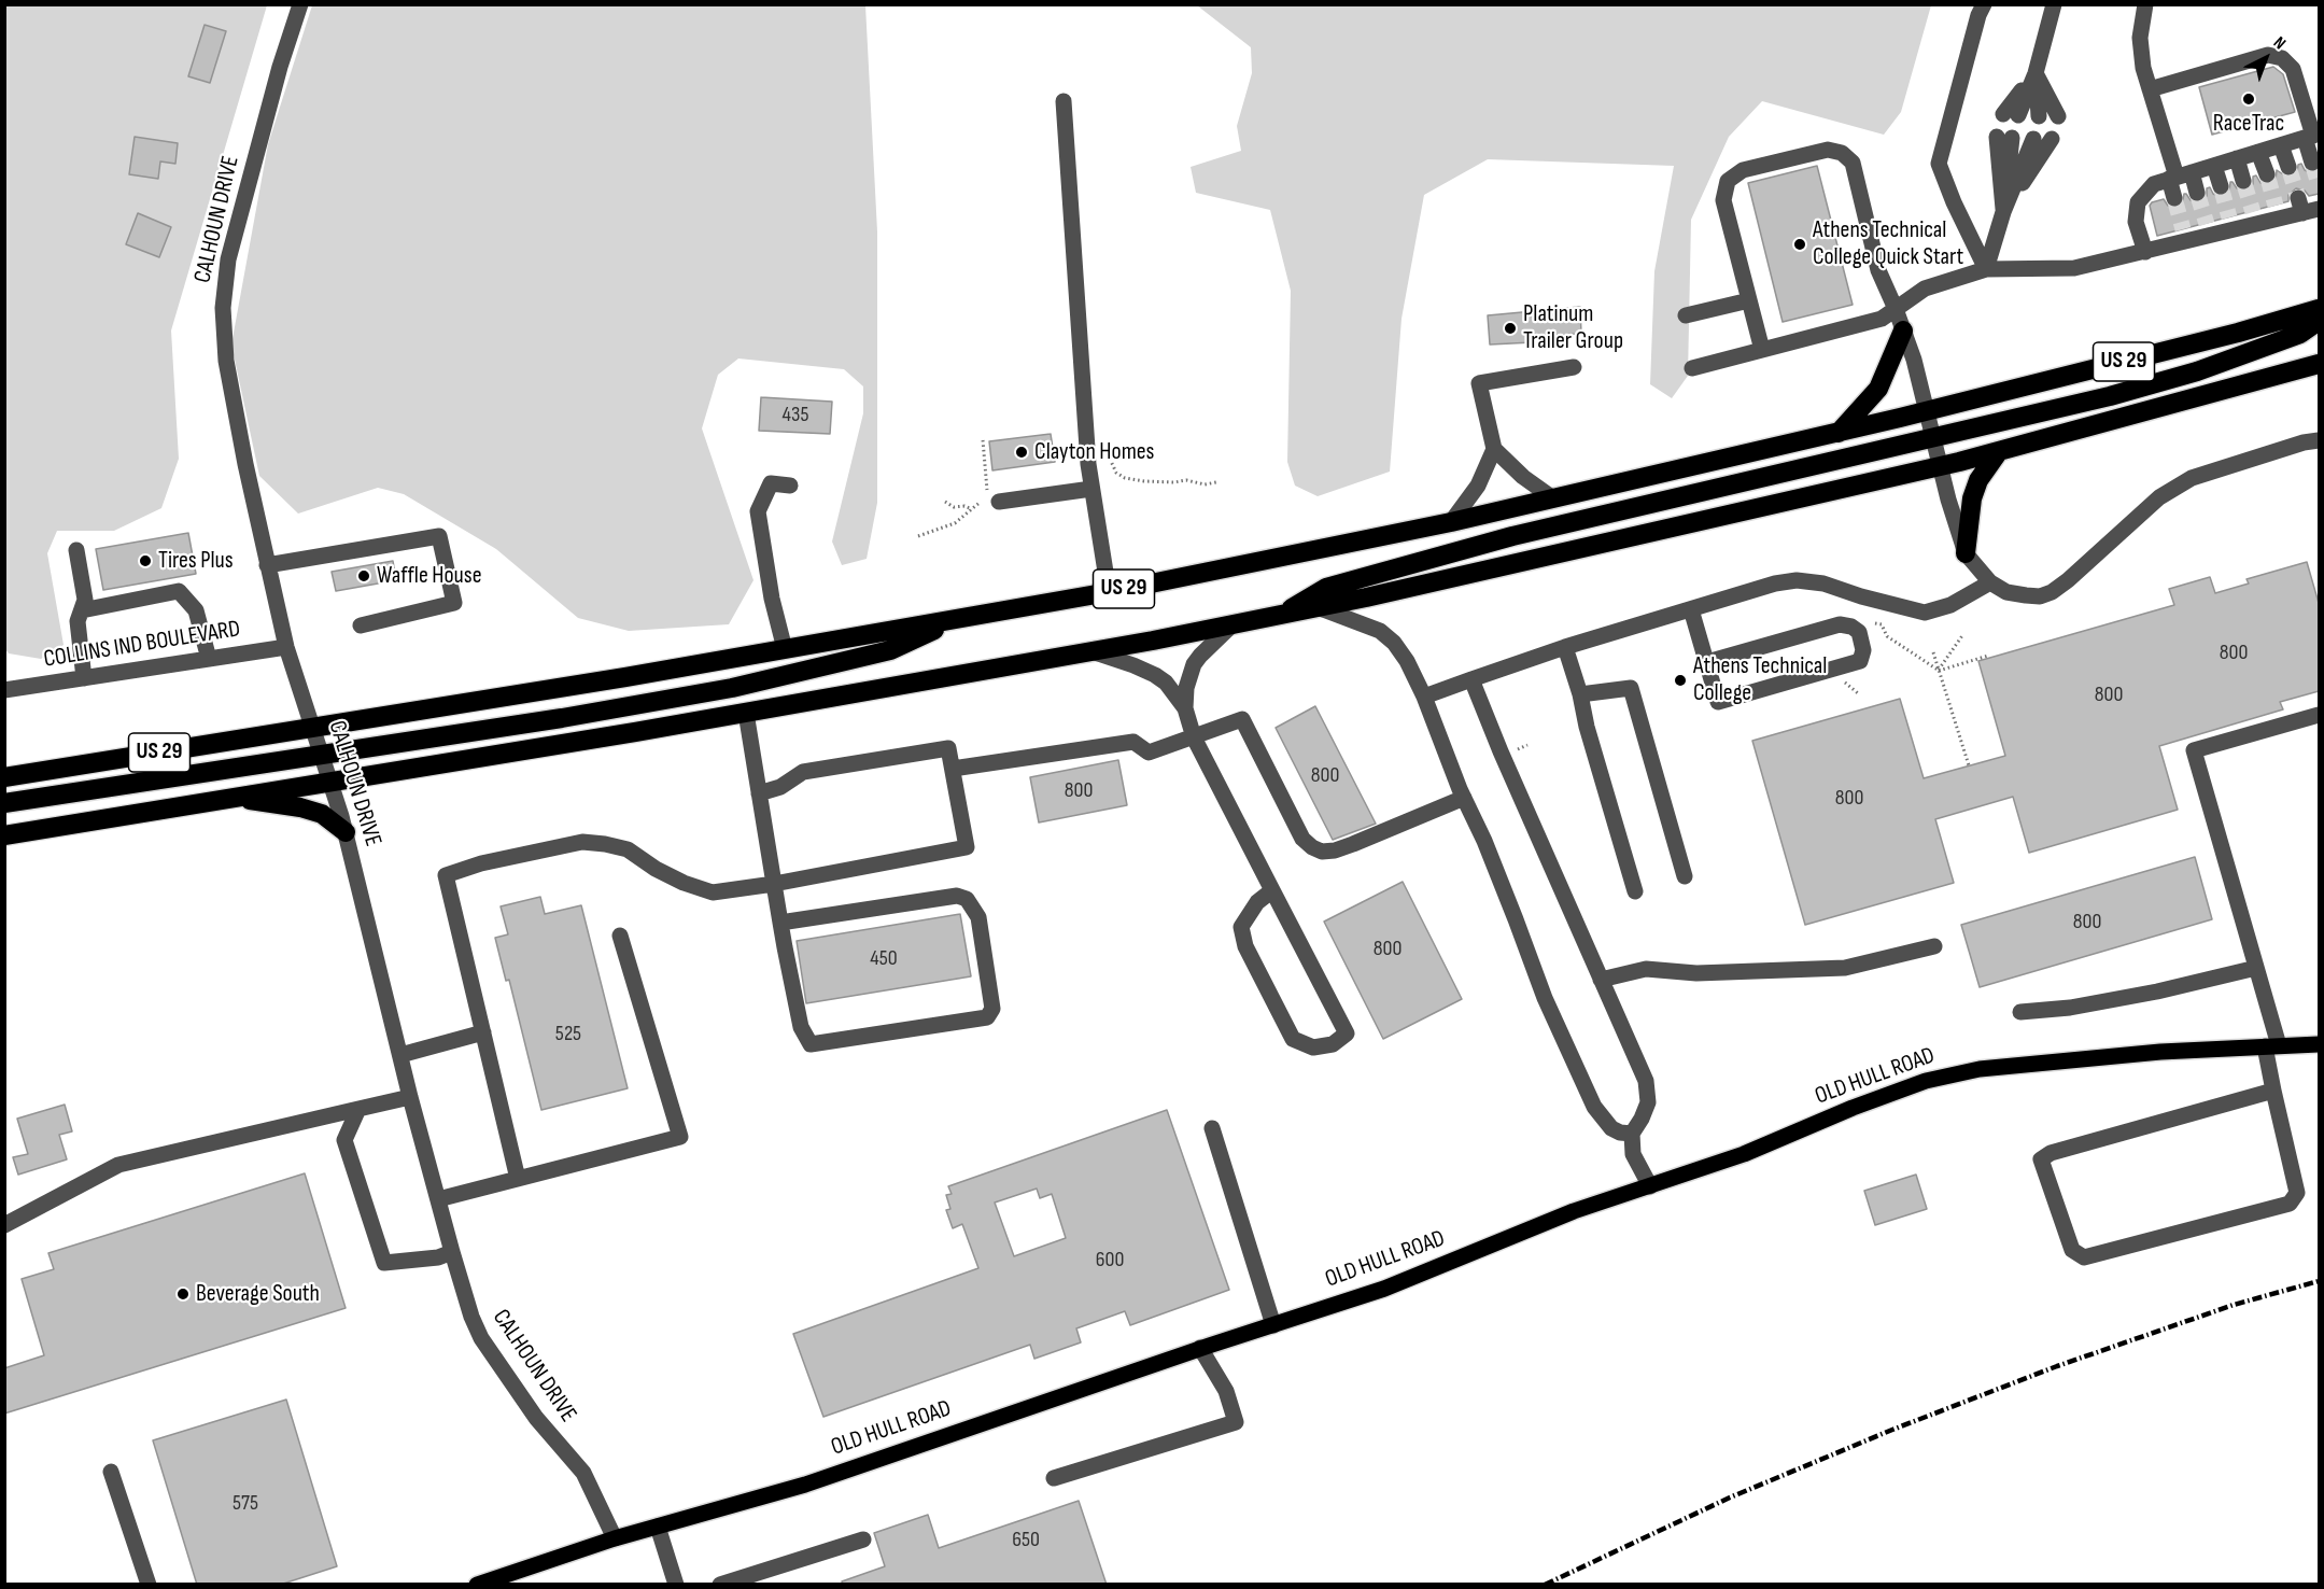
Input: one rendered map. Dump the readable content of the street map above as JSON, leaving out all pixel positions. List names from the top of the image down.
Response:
{
  "streets": {
    "highway": ["US 29"],
    "main road": ["OLD HULL ROAD"],
    "street": ["CALHOUN DRIVE", "COLLINS IND BOULEVARD"]
  },
  "crossings": [
    ["CALHOUN DRIVE", "US 29"],
    ["CALHOUN DRIVE", "COLLINS IND BOULEVARD"],
    ["CALHOUN DRIVE", "OLD HULL ROAD"]
  ],
  "places": [
    "RaceTrac",
    "Athens Technical College Quick Start",
    "Platinum Trailer Group",
    "Clayton Homes",
    "Tires Plus",
    "Waffle House",
    "Athens Technical College",
    "Beverage South"
  ],
  "house_numbers": [
    "435",
    "800",
    "800",
    "800",
    "800",
    "800",
    "800",
    "800",
    "450",
    "525",
    "600",
    "575",
    "650"
  ],
  "north": "top right"
}
